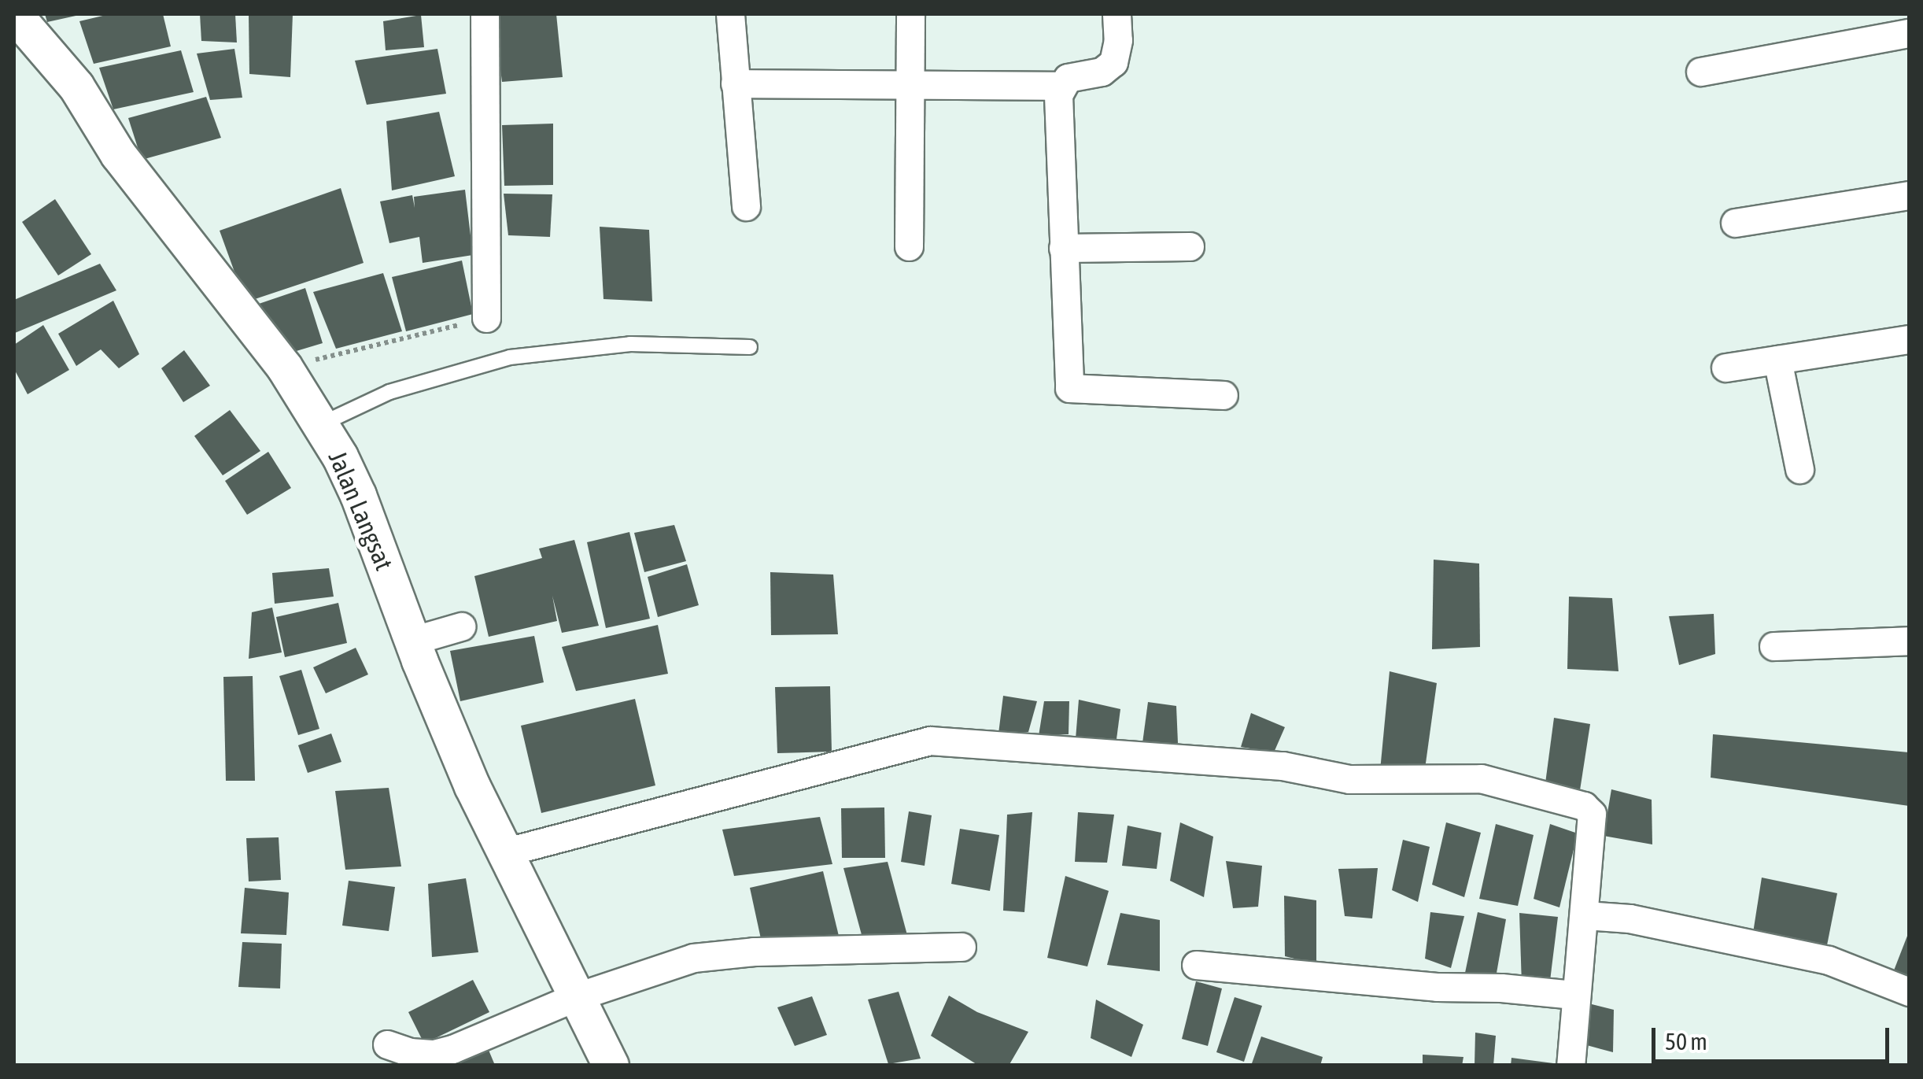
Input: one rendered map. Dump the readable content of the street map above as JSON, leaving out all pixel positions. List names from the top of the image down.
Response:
{
  "streets": {
    "street": ["Jalan Langsat"]
  },
  "scale_bar": "50 m"
}
